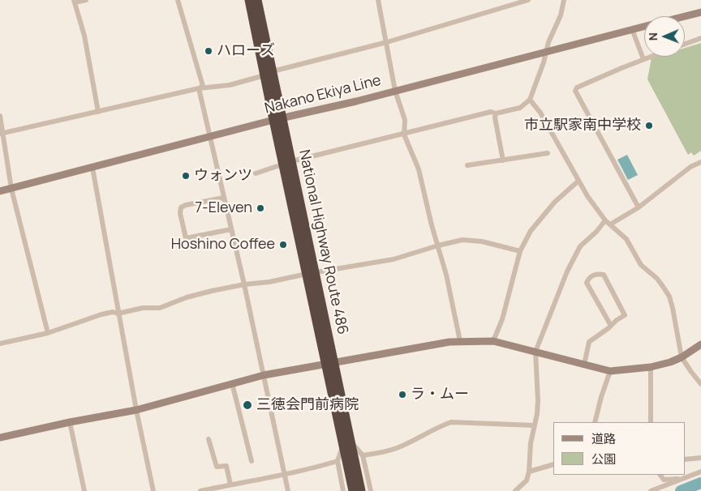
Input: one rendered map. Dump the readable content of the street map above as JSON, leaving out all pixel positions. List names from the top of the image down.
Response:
{
  "streets": {
    "highway": ["National Highway Route 486"],
    "street": ["Nakano Ekiya Line"]
  },
  "crossings": [
    ["Nakano Ekiya Line", "National Highway Route 486"]
  ],
  "places": [
    "ハローズ",
    "市立駅家南中学校",
    "ウォンツ",
    "7-Eleven",
    "Hoshino Coffee",
    "ラ・ムー",
    "三徳会門前病院"
  ],
  "legend": ["道路", "公園"],
  "north": "left"
}
